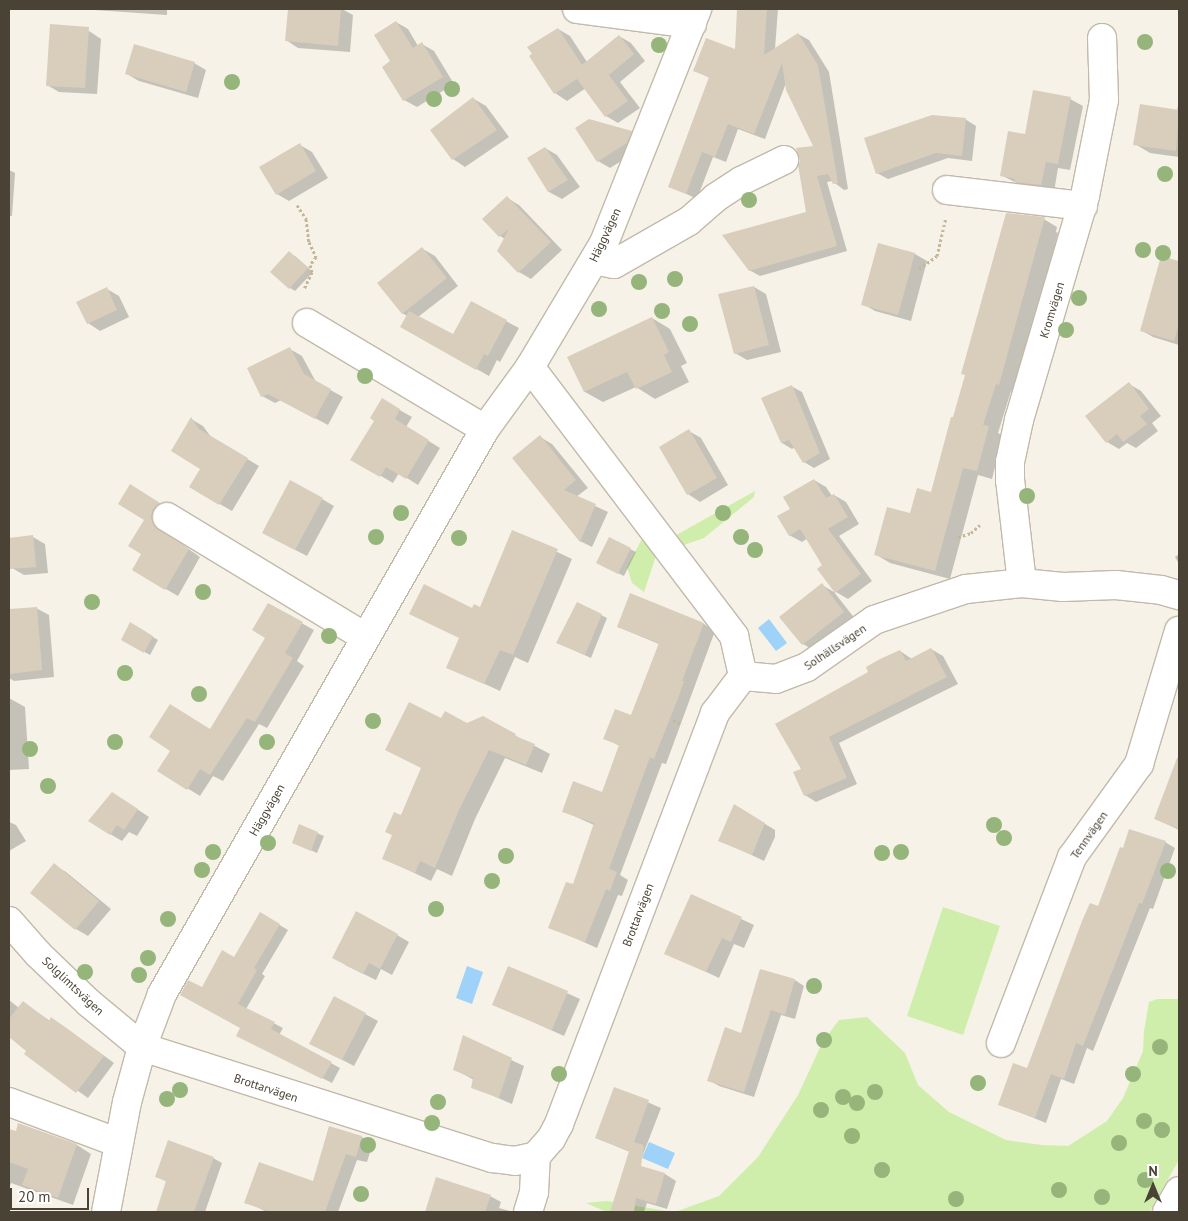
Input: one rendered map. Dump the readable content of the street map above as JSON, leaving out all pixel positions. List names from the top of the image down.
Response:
{
  "streets": {
    "street": [
      "Häggvägen",
      "Kromvägen",
      "Solhällsvägen",
      "Tennvägen",
      "Brottarvägen",
      "Solglimtsvägen"
    ]
  },
  "crossings": [
    ["Häggvägen", "Brottarvägen"],
    ["Häggvägen", "Solglimtsvägen"],
    ["Kromvägen", "Solhällsvägen"],
    ["Solhällsvägen", "Brottarvägen"],
    ["Brottarvägen", "Solglimtsvägen"]
  ],
  "scale_bar": "20 m",
  "north": "top"
}
